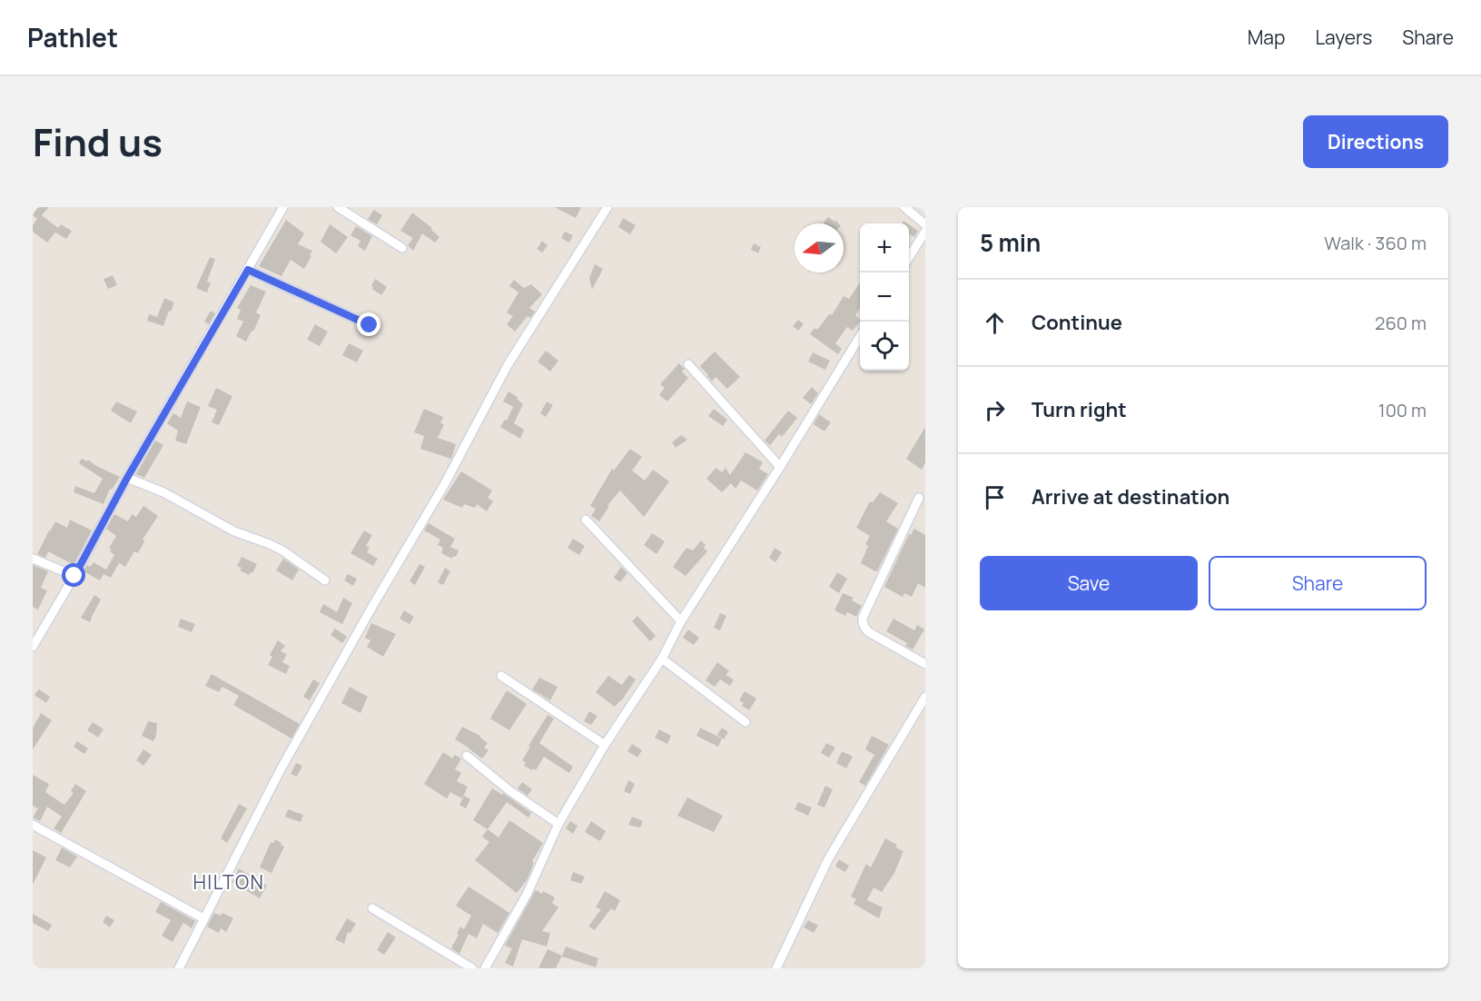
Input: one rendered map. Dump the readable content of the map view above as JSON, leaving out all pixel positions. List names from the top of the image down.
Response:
{
  "districts": ["HILTON"],
  "north": "left",
  "page": {
    "header": "Pathlet",
    "nav": ["Map", "Layers", "Share"],
    "title": "Find us",
    "buttons": [
      "Directions",
      ["Save", "Share"]
    ],
    "heading": ["5 min", "Walk · 360 m"],
    "map_buttons": ["+", "−"],
    "list": [
      ["Continue", "260 m"],
      ["Turn right", "100 m"],
      "Arrive at destination"
    ]
  }
}
